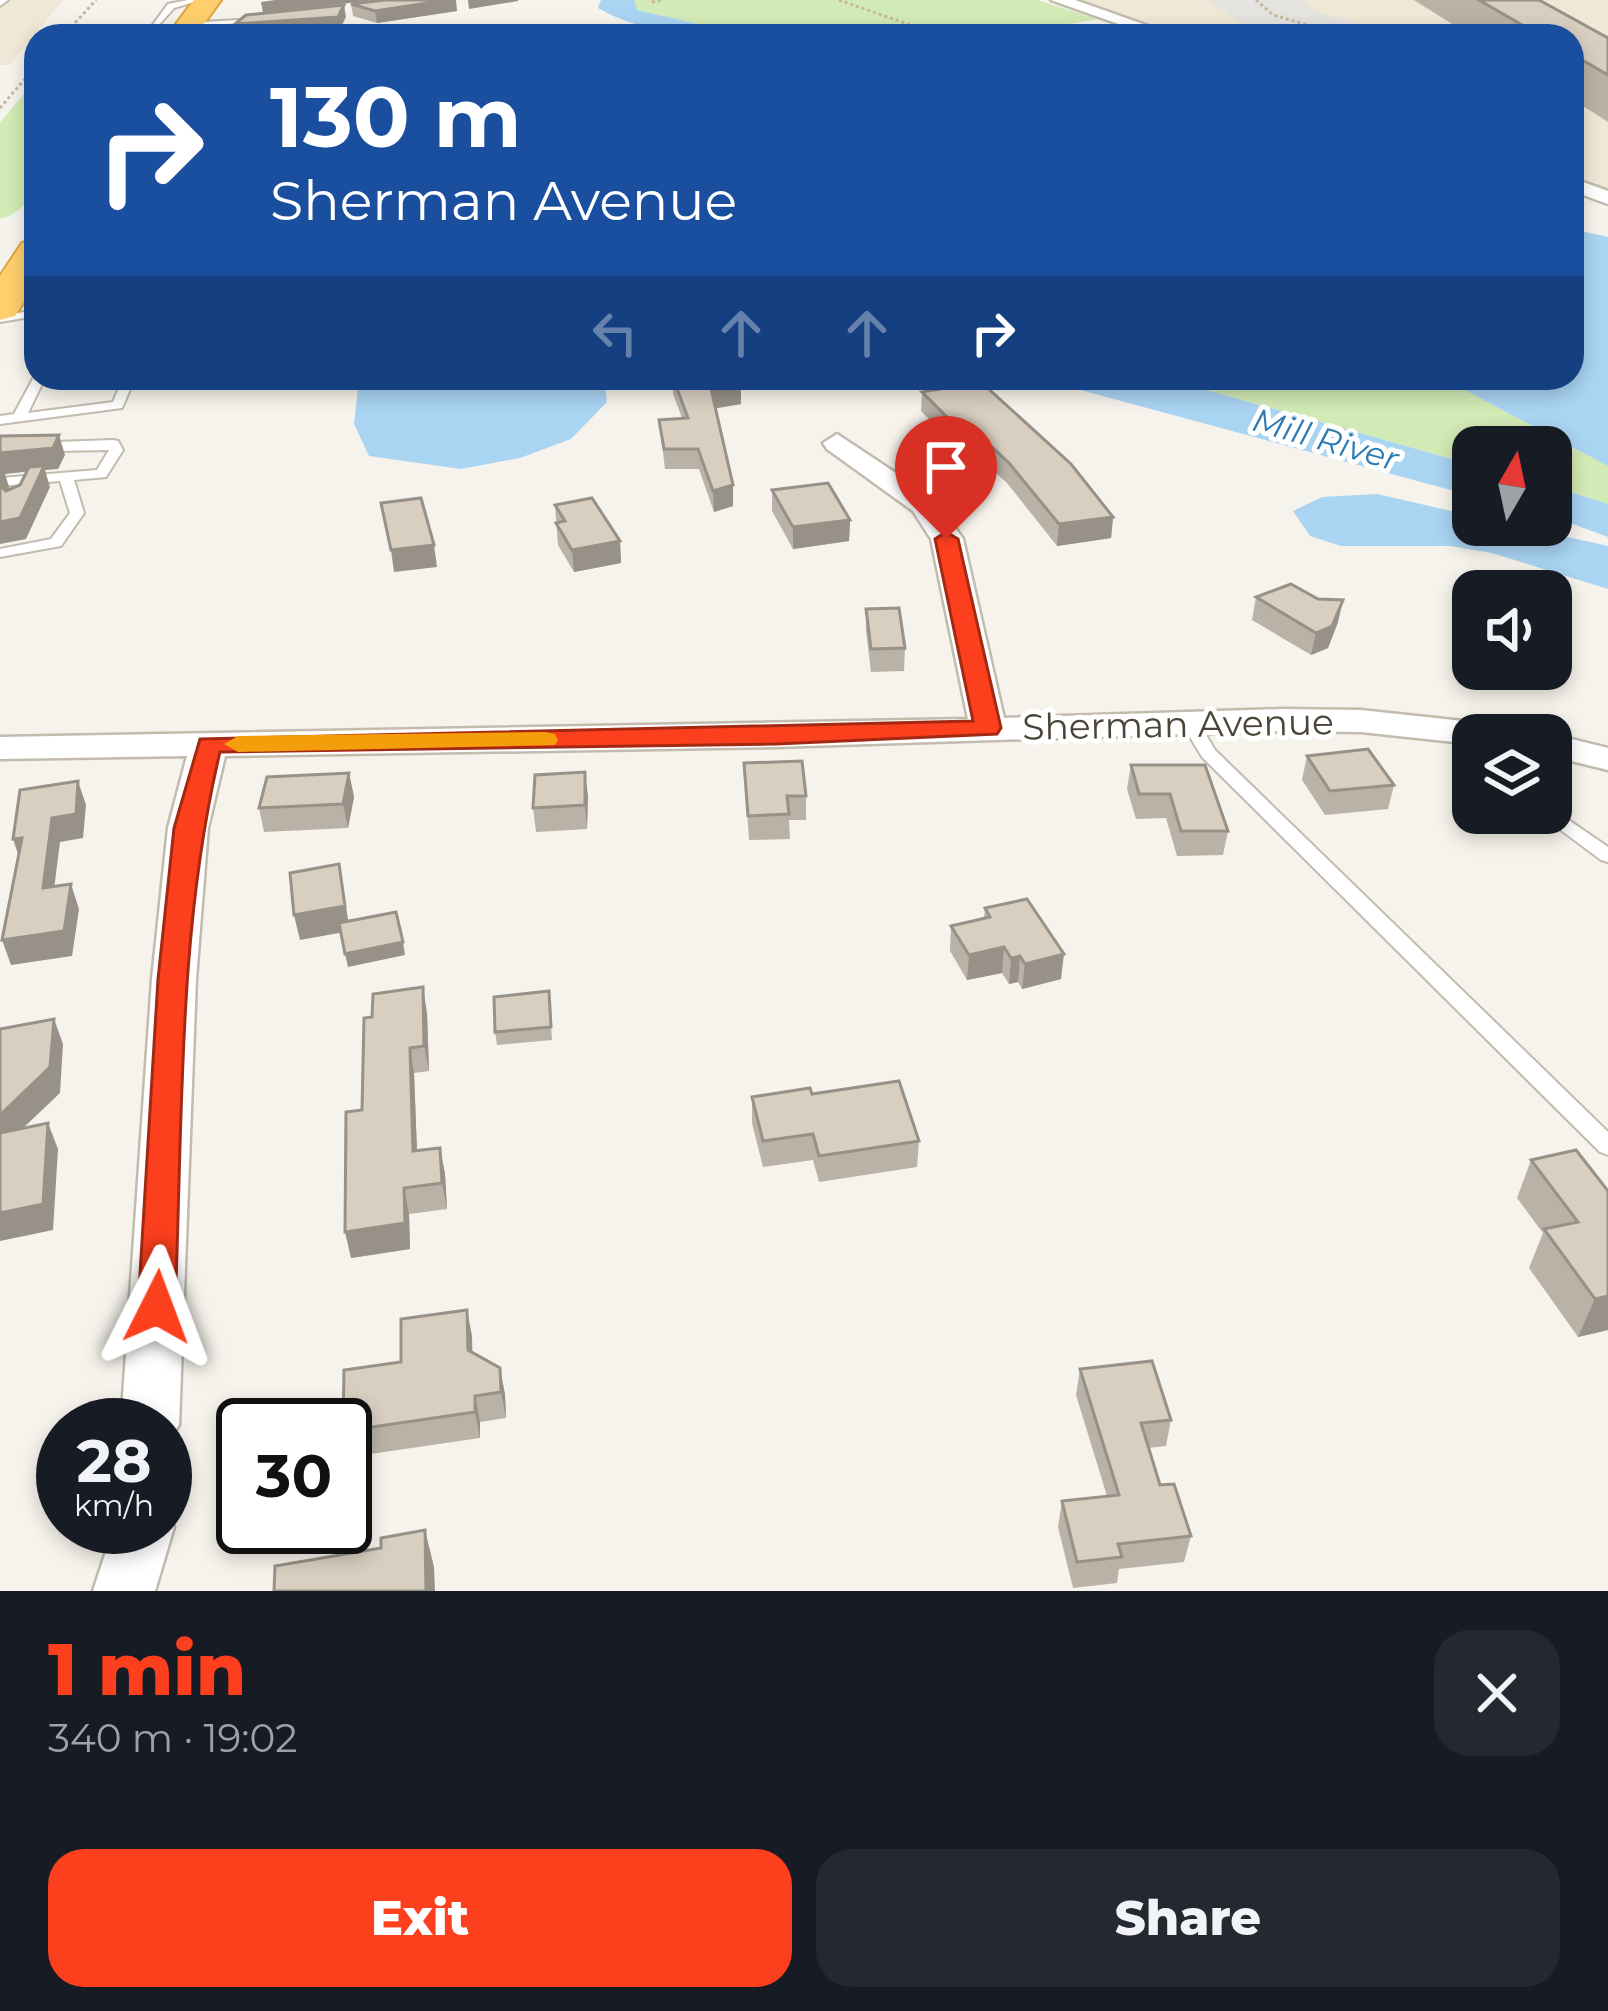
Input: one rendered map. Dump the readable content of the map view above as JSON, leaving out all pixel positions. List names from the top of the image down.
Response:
{
  "streets": {
    "street": ["Sherman Avenue"]
  },
  "water": ["Mill River"],
  "north": "top",
  "page": {
    "turn": ["130 m", "Sherman Avenue"],
    "speed": "28 km/h",
    "limit": "30",
    "heading": ["1 min", "340 m · 19:02"],
    "buttons": ["Exit", "Share"]
  }
}
